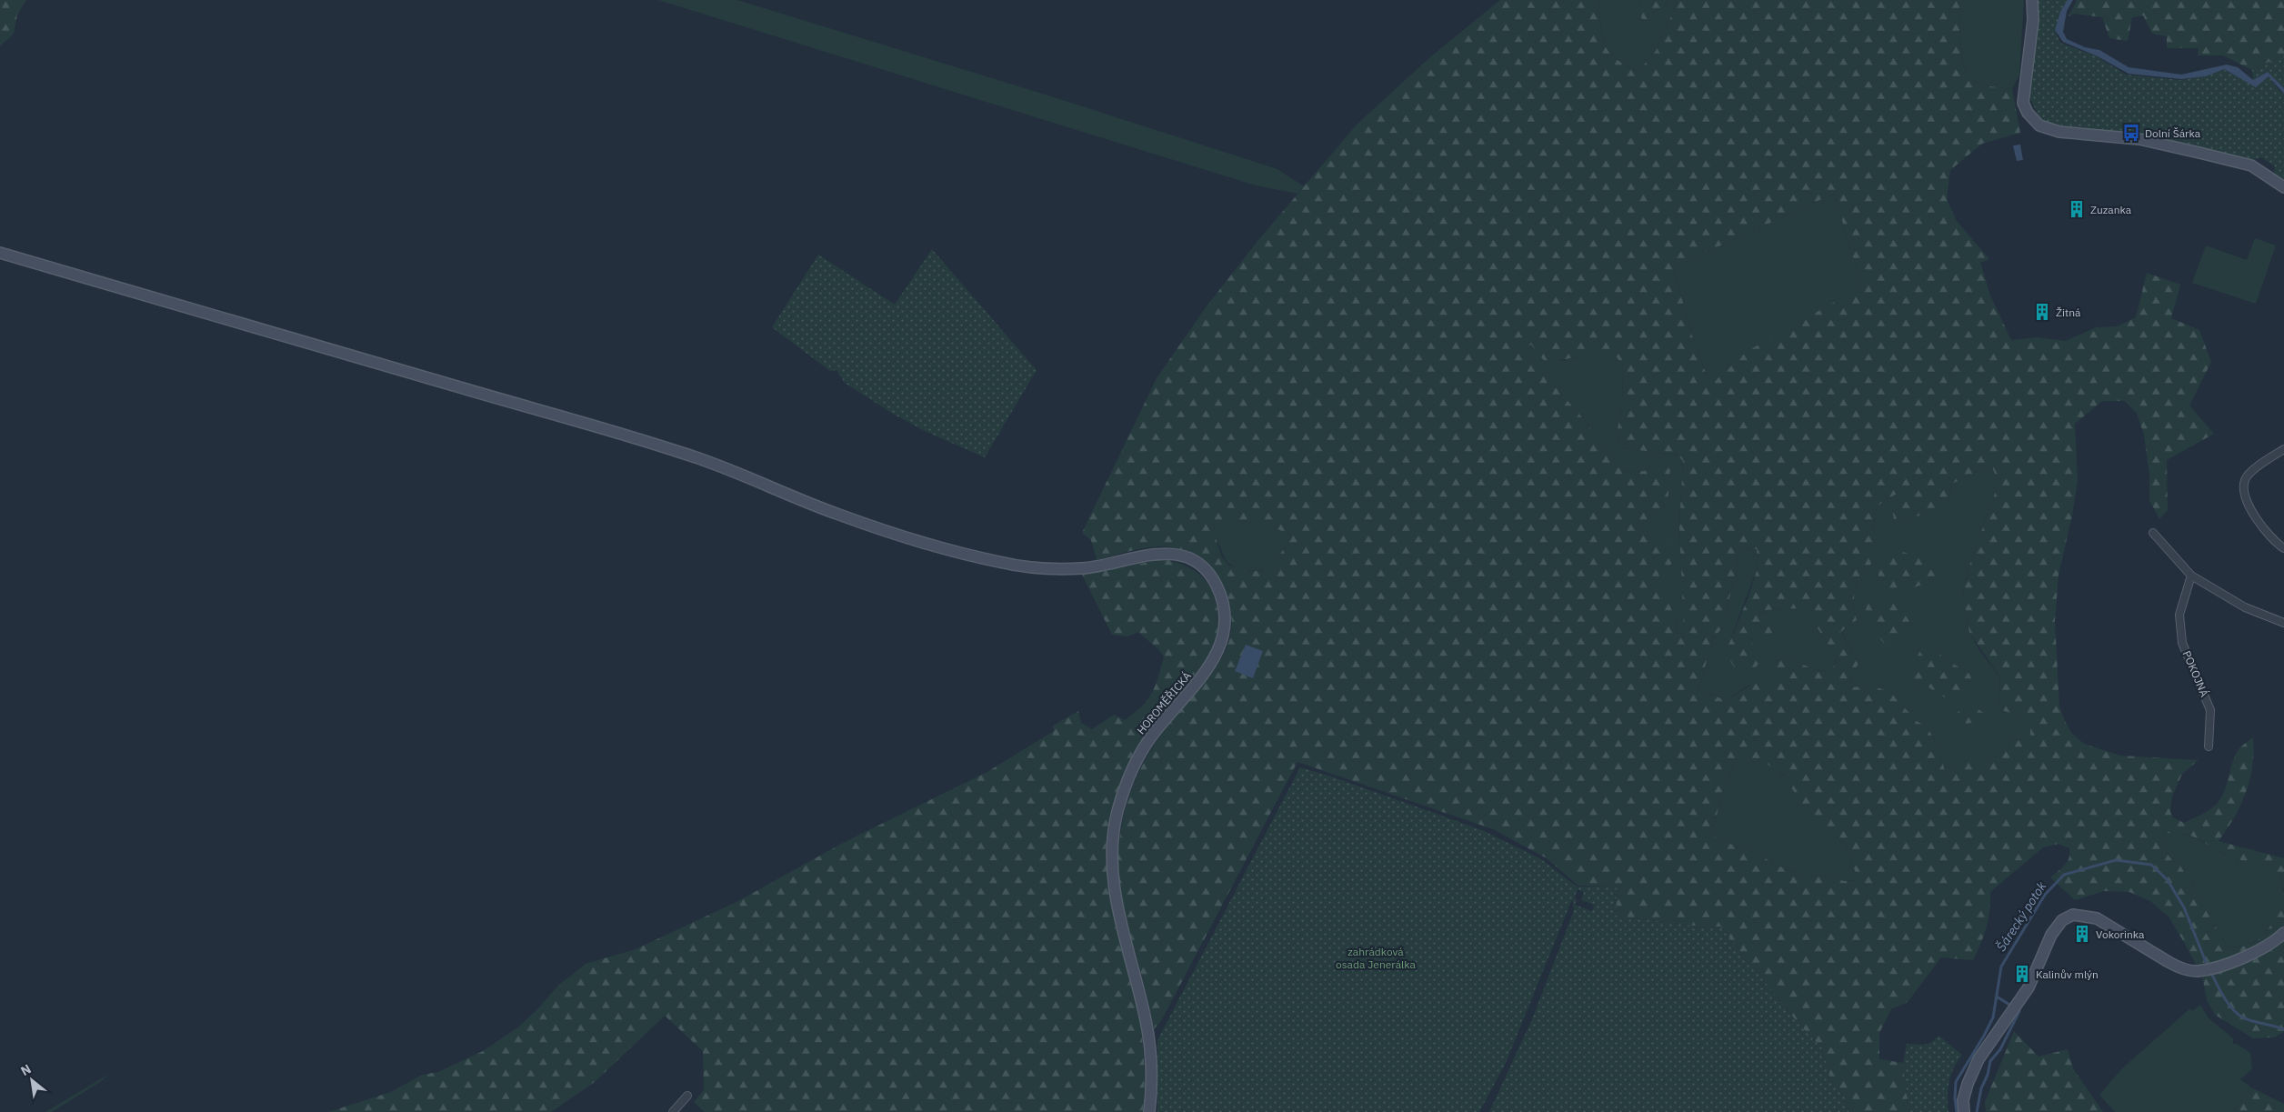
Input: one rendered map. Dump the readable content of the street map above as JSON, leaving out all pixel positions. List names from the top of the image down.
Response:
{
  "streets": {
    "main road": ["HOROMĚŘICKÁ"],
    "street": ["POKOJNÁ"]
  },
  "water": ["Šárecký potok"],
  "parks": ["zahrádková osada Jenerálka"],
  "places": {
    "bus stop": ["Dolní Šárka"],
    "building": [
      "Zuzanka",
      "Žitná",
      "Vokorinka",
      "Kalinův mlýn"
    ]
  },
  "north": "top left"
}
